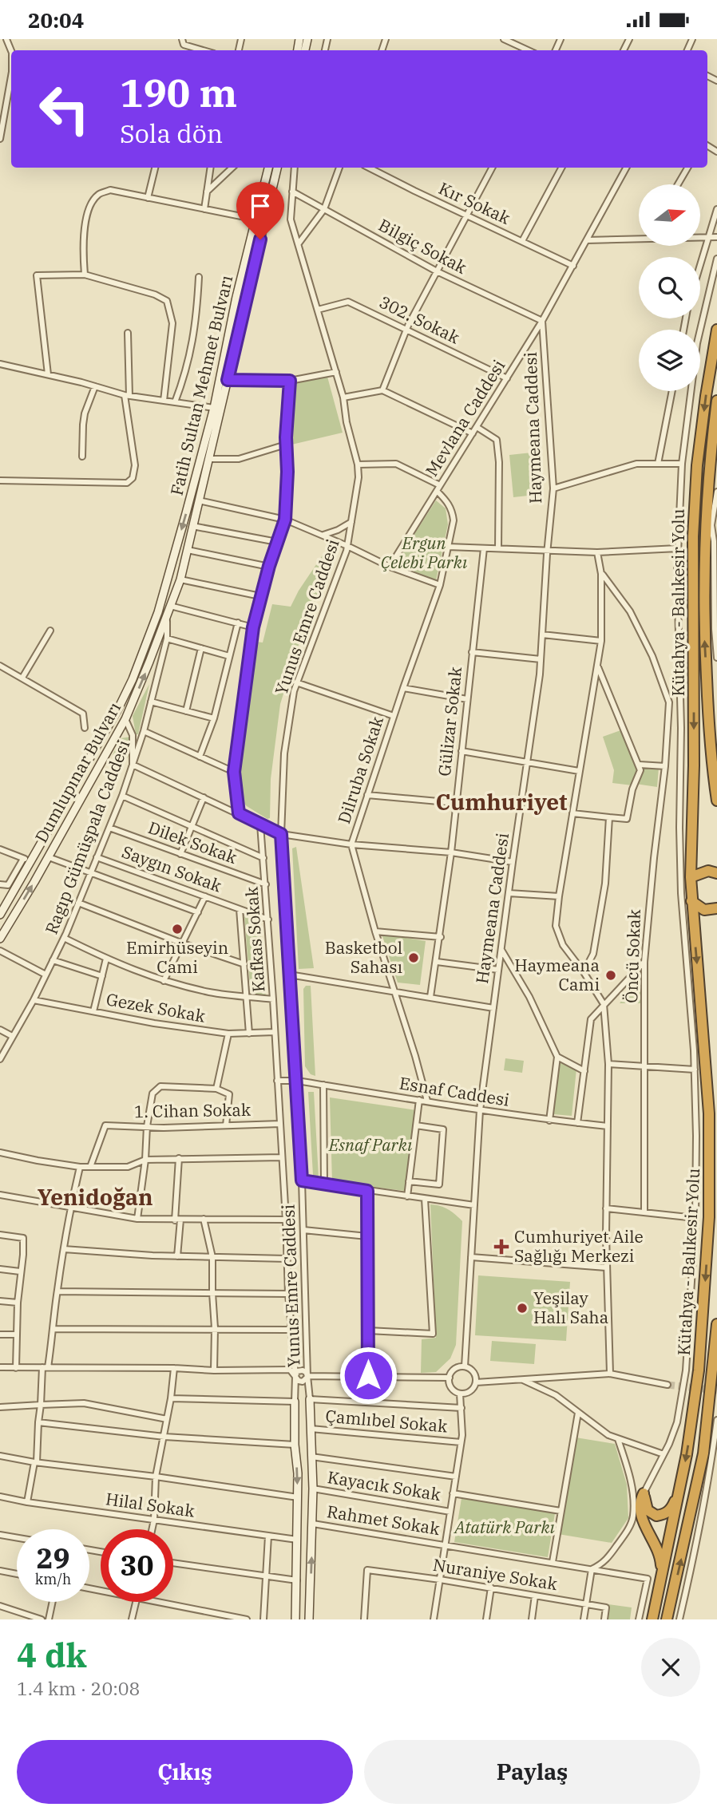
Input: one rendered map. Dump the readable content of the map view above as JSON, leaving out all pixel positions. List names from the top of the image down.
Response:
{
  "streets": {
    "highway": ["Kütahya - Balıkesir Yolu"],
    "main road": ["Fatih Sultan Mehmet Bulvarı", "Dumlupınar Bulvarı"],
    "street": [
      "Kır Sokak",
      "Bilgiç Sokak",
      "302. Sokak",
      "Mevlana Caddesi",
      "Haymeana Caddesi",
      "Yunus Emre Caddesi",
      "Gülizar Sokak",
      "Dilruba Sokak",
      "Ragıp Gümüşpala Caddesi",
      "Dilek Sokak",
      "Saygın Sokak",
      "Kafkas Sokak",
      "Öncü Sokak",
      "Gezek Sokak",
      "Esnaf Caddesi",
      "1. Cihan Sokak",
      "Çamlıbel Sokak",
      "Kayacık Sokak",
      "Hilal Sokak",
      "Rahmet Sokak",
      "Nuraniye Sokak"
    ]
  },
  "crossings": [
    ["Kır Sokak", "Mevlana Caddesi"],
    ["Bilgiç Sokak", "Mevlana Caddesi"],
    ["Bilgiç Sokak", "Haymeana Caddesi"],
    ["Bilgiç Sokak", "Yunus Emre Caddesi"],
    ["302. Sokak", "Mevlana Caddesi"],
    ["302. Sokak", "Yunus Emre Caddesi"],
    ["Fatih Sultan Mehmet Bulvarı", "Dumlupınar Bulvarı"],
    ["Fatih Sultan Mehmet Bulvarı", "Ragıp Gümüşpala Caddesi"],
    ["Mevlana Caddesi", "Haymeana Caddesi"],
    ["Mevlana Caddesi", "Dilruba Sokak"],
    ["Haymeana Caddesi", "Esnaf Caddesi"],
    ["Yunus Emre Caddesi", "Esnaf Caddesi"],
    ["Dilruba Sokak", "Esnaf Caddesi"],
    ["Dumlupınar Bulvarı", "Ragıp Gümüşpala Caddesi"],
    ["Ragıp Gümüşpala Caddesi", "Dilek Sokak"],
    ["Ragıp Gümüşpala Caddesi", "Saygın Sokak"],
    ["Ragıp Gümüşpala Caddesi", "Gezek Sokak"],
    ["Dilek Sokak", "Kafkas Sokak"],
    ["Saygın Sokak", "Kafkas Sokak"],
    ["Kafkas Sokak", "Gezek Sokak"],
    ["Kafkas Sokak", "Esnaf Caddesi"],
    ["Kafkas Sokak", "1. Cihan Sokak"]
  ],
  "districts": ["Cumhuriyet", "Yenidoğan"],
  "parks": ["Ergun Çelebi Parkı", "Esnaf Parkı", "Atatürk Parkı"],
  "places": {
    "other": [
      "Emirhüseyin Cami",
      "Basketbol Sahası",
      "Haymeana Cami",
      "Yeşilay Halı Saha"
    ],
    "health": ["Cumhuriyet Aile Sağlığı Merkezi"]
  },
  "north": "right",
  "page": {
    "status": "20:04",
    "turn": ["190 m", "Sola dön"],
    "speed": "29 km/h",
    "limit": "30",
    "heading": ["4 dk", "1.4 km · 20:08"],
    "buttons": ["Çıkış", "Paylaş"]
  }
}
